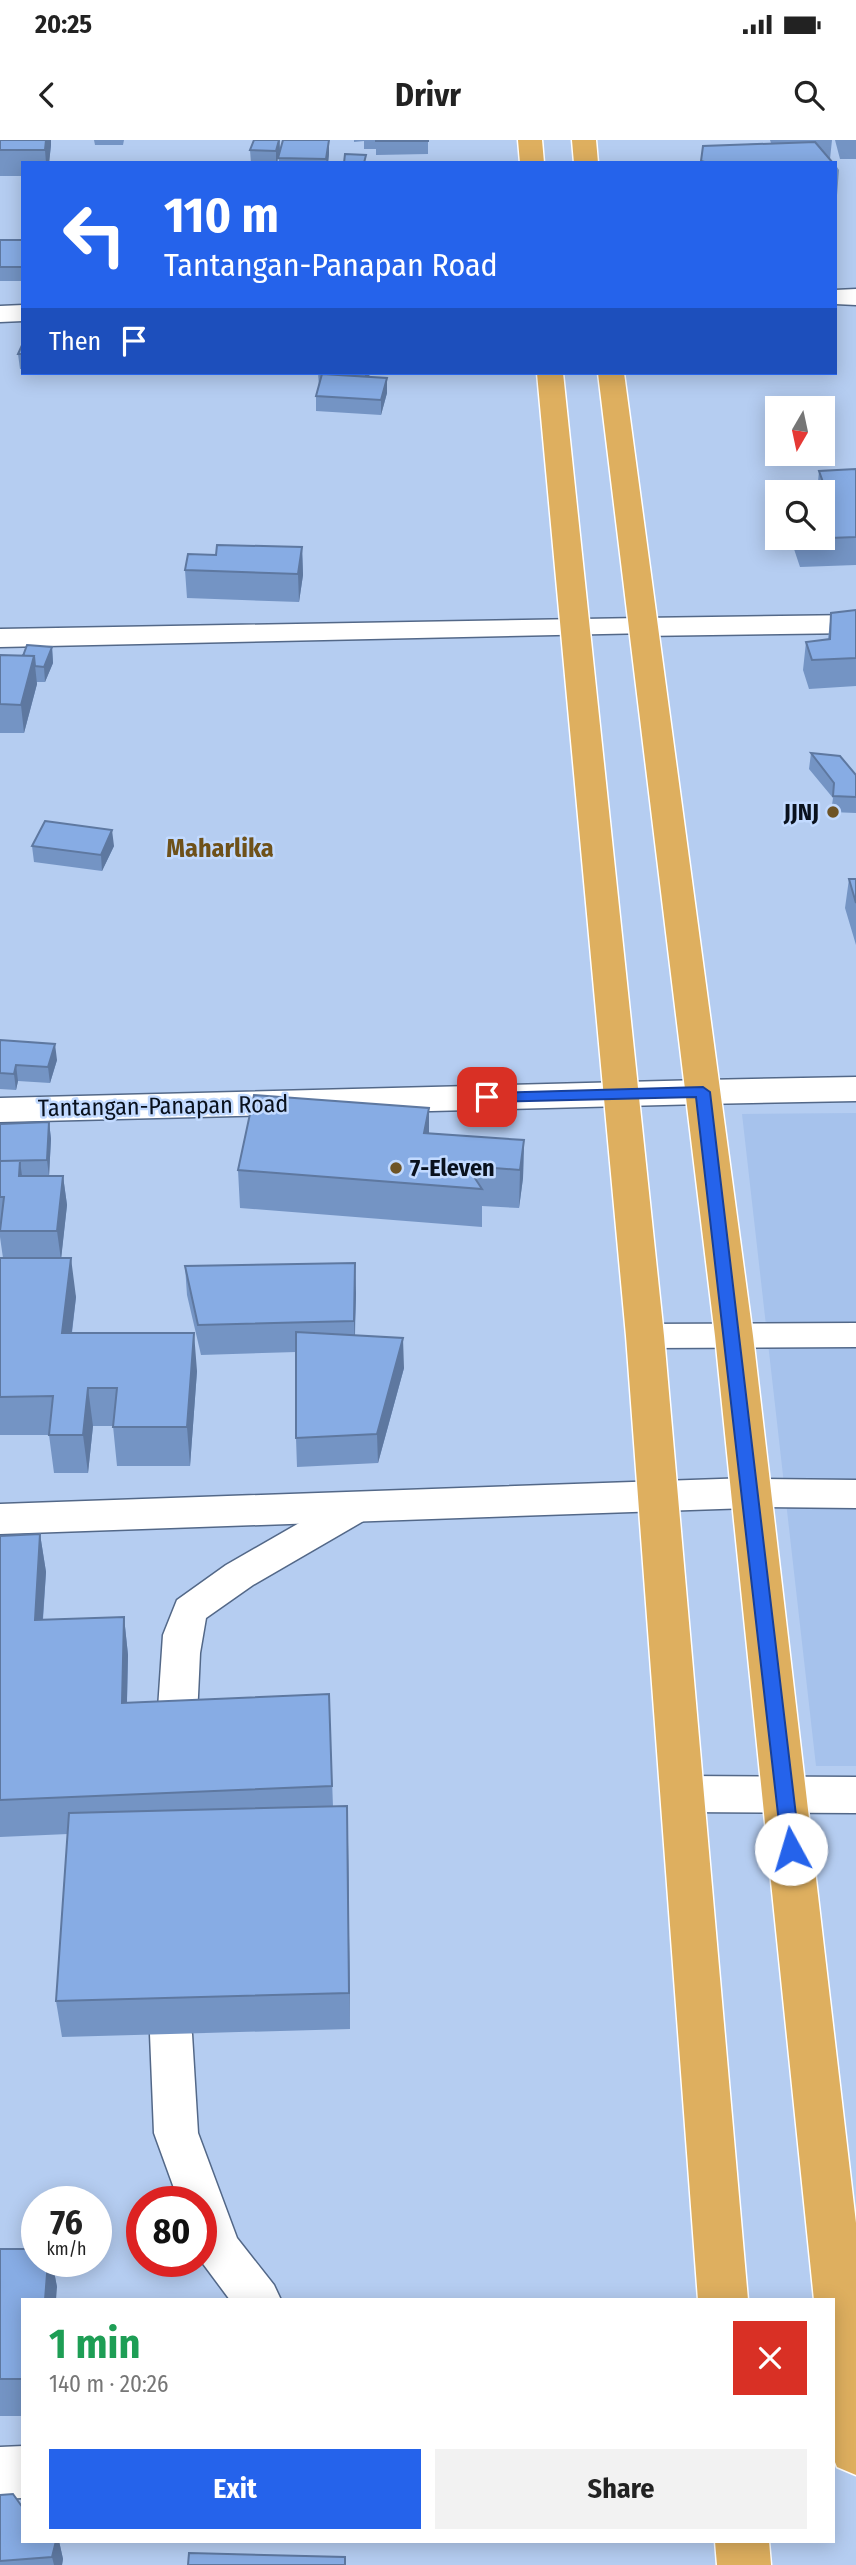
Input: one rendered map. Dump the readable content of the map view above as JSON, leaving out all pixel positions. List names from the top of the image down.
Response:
{
  "streets": {
    "street": ["Tantangan-Panapan Road"]
  },
  "districts": ["Maharlika"],
  "places": ["JJNJ", "7-Eleven"],
  "north": "bottom",
  "page": {
    "status": "20:25",
    "header": "Drivr",
    "turn": ["110 m", "Tantangan-Panapan Road"],
    "then": "Then",
    "speed": "76 km/h",
    "limit": "80",
    "heading": ["1 min", "140 m · 20:26"],
    "buttons": ["Exit", "Share"]
  }
}
